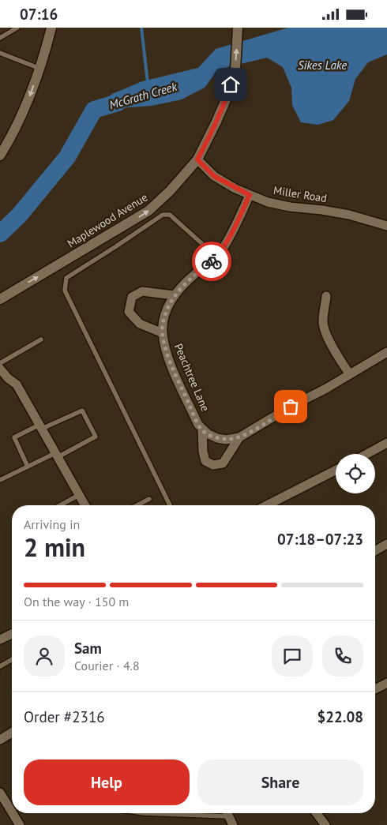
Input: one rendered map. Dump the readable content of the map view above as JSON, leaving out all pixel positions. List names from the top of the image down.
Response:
{
  "streets": {
    "street": ["Miller Road", "Maplewood Avenue", "Peachtree Lane"]
  },
  "crossings": [
    ["Miller Road", "Maplewood Avenue"],
    ["Miller Road", "Peachtree Lane"]
  ],
  "one_way": ["Maplewood Avenue"],
  "water": ["Sikes Lake", "McGrath Creek"],
  "page": {
    "status": "07:16",
    "heading": ["2 min", "Arriving in", "07:18–07:23"],
    "panel": [
      "Sam",
      "Courier · 4.8",
      "Order #2316",
      "$22.08"
    ],
    "bar": "On the way · 150 m",
    "buttons": ["Help", "Share"]
  }
}
